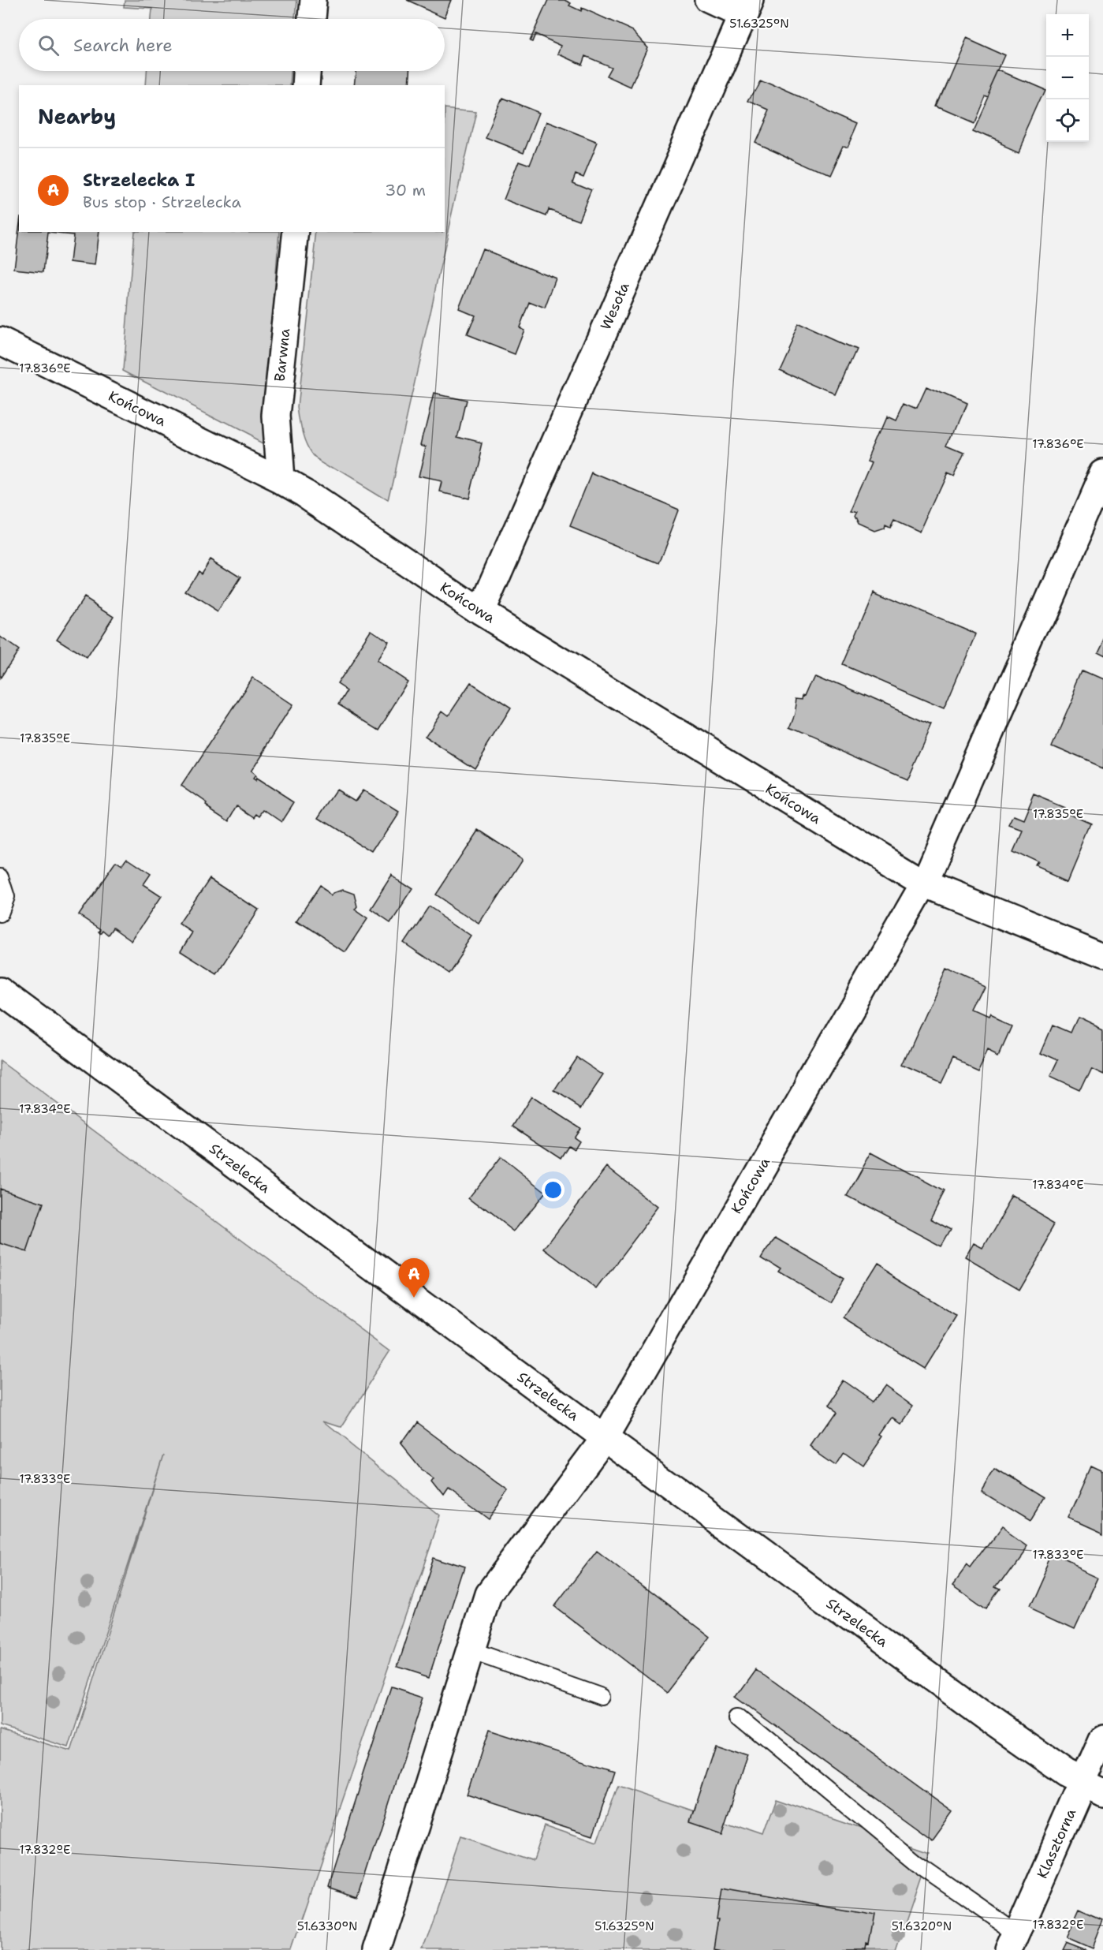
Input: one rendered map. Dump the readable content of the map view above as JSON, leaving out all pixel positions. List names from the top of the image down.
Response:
{
  "streets": {
    "street": [
      "Wesoła",
      "Barwna",
      "Końcowa",
      "Strzelecka",
      "Klasztorna"
    ]
  },
  "crossings": [
    ["Wesoła", "Końcowa"],
    ["Barwna", "Końcowa"],
    ["Końcowa", "Strzelecka"],
    ["Strzelecka", "Klasztorna"]
  ],
  "page": {
    "map_buttons": ["+", "−"],
    "search": "Search here",
    "heading": "Nearby",
    "list": [
      {
        "mark": "A",
        "name": "Strzelecka I",
        "note": "Bus stop · Strzelecka",
        "value": "30 m"
      }
    ],
    "pins": "A"
  },
  "coordinates": [
    "51.6325°N",
    "17.836°E",
    "17.835°E",
    "17.834°E",
    "17.833°E",
    "17.832°E",
    "51.6330°N",
    "51.6320°N"
  ]
}
